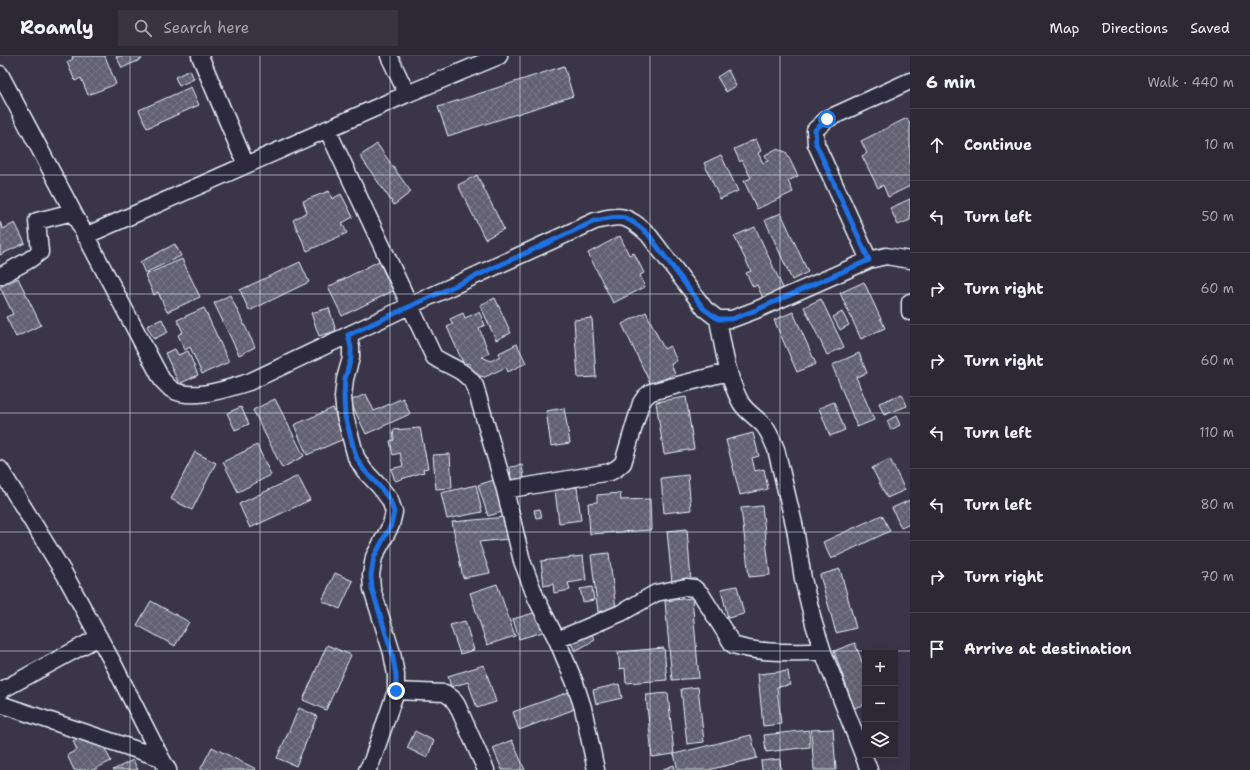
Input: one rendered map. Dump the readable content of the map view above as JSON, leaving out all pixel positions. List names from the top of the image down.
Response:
{
  "page": {
    "header": "Roamly",
    "search": "Search here",
    "nav": ["Map", "Directions", "Saved"],
    "heading": ["6 min", "Walk · 440 m"],
    "list": [
      ["Continue", "10 m"],
      ["Turn left", "50 m"],
      ["Turn right", "60 m"],
      ["Turn right", "60 m"],
      ["Turn left", "110 m"],
      ["Turn left", "80 m"],
      ["Turn right", "70 m"],
      "Arrive at destination"
    ],
    "map_buttons": ["+", "−"]
  }
}
